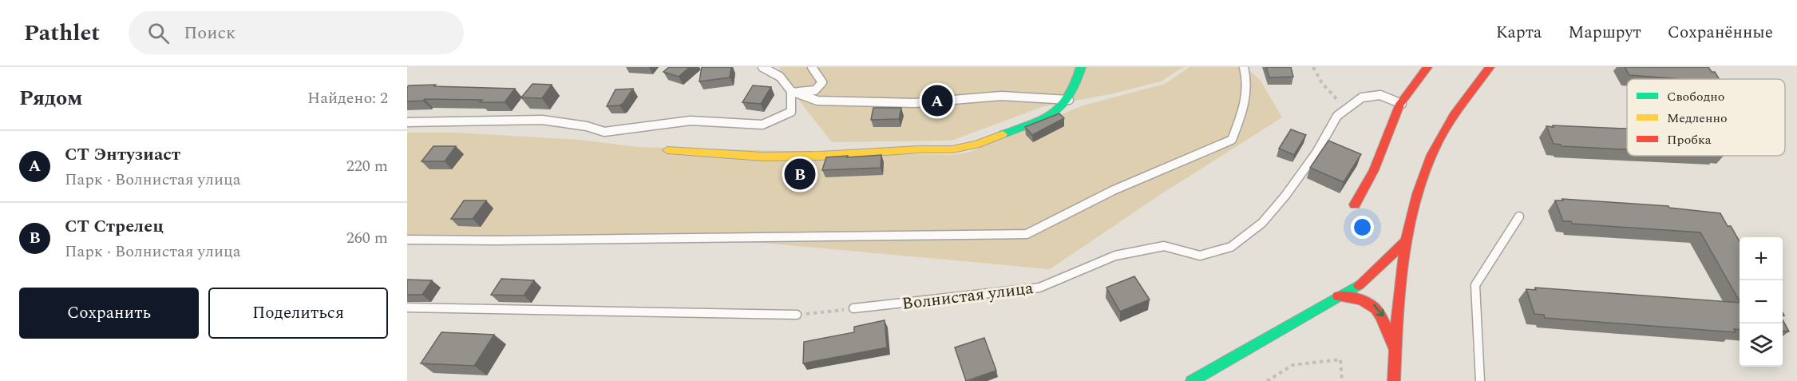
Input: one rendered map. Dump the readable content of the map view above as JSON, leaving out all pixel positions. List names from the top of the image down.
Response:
{
  "streets": {
    "lane": ["Волнистая улица"]
  },
  "legend": ["Свободно", "Медленно", "Пробка"],
  "page": {
    "header": "Pathlet",
    "search": "Поиск",
    "nav": ["Карта", "Маршрут", "Сохранённые"],
    "heading": ["Рядом", "Найдено: 2"],
    "pins": ["A", "B"],
    "list": [
      {
        "mark": "A",
        "name": "СТ Энтузиаст",
        "note": "Парк · Волнистая улица",
        "value": "220 m"
      },
      {
        "mark": "B",
        "name": "СТ Стрелец",
        "note": "Парк · Волнистая улица",
        "value": "260 m"
      }
    ],
    "map_buttons": ["+", "−"],
    "buttons": ["Сохранить", "Поделиться"]
  }
}
